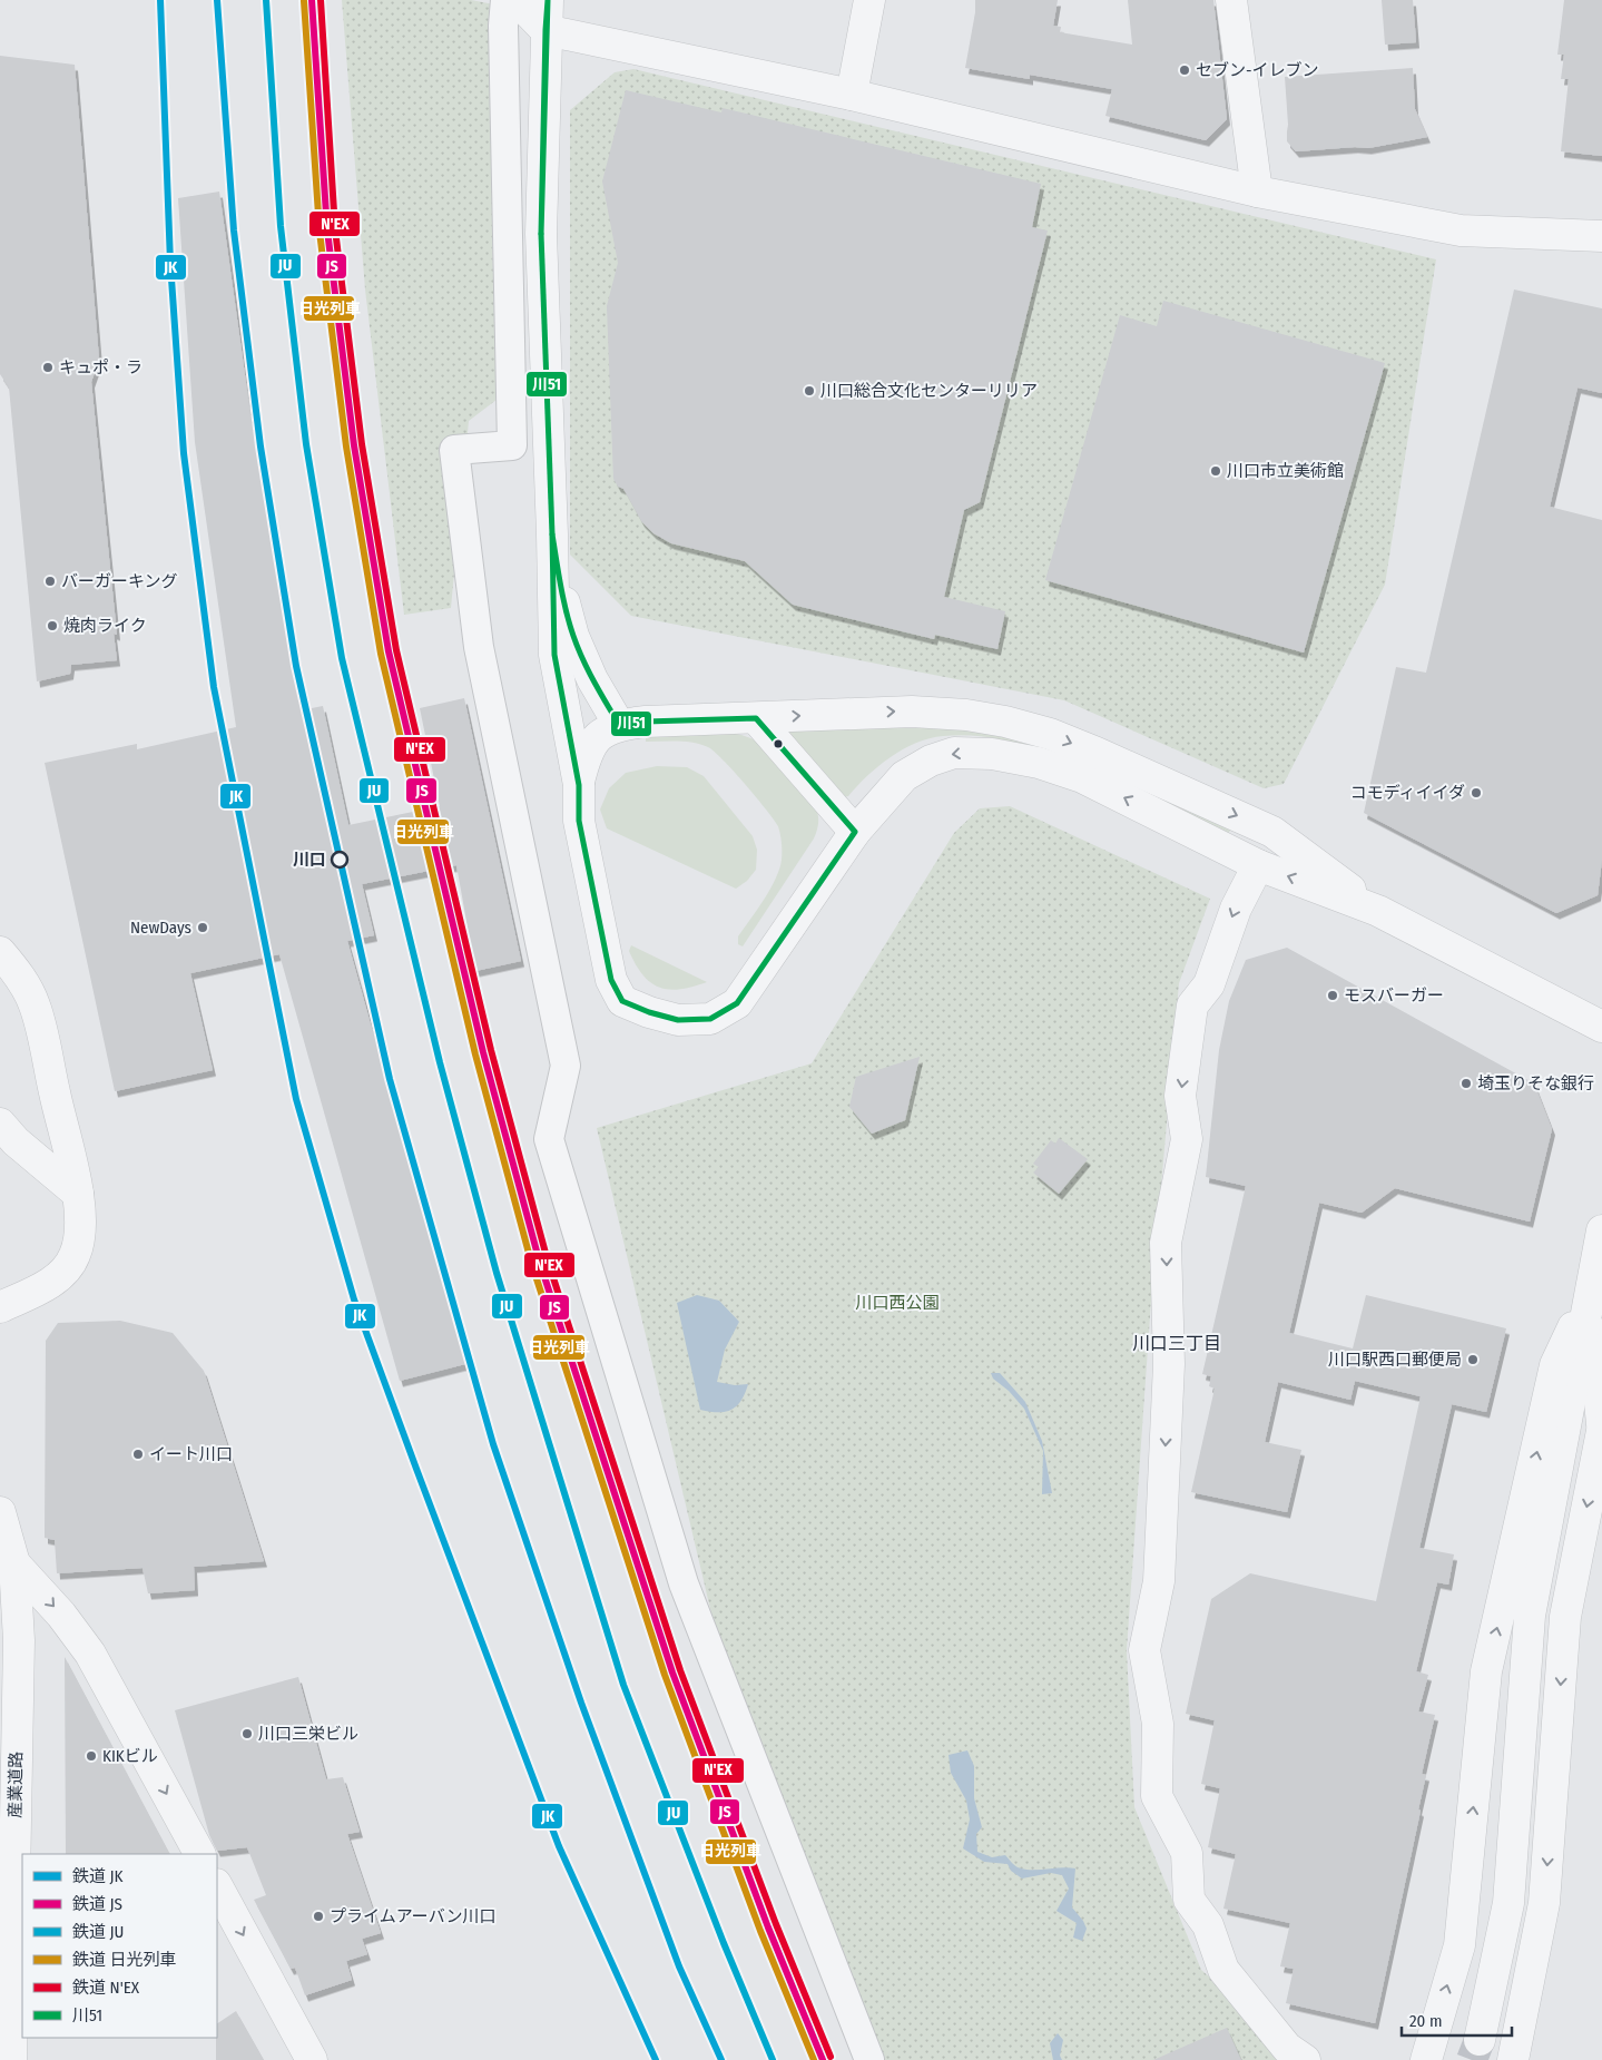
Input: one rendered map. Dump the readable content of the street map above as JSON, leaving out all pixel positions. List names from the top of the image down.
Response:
{
  "streets": {
    "street": ["産業道路"]
  },
  "districts": ["川口三丁目"],
  "parks": ["川口西公園"],
  "places": [
    "セブン-イレブン",
    "キュポ・ラ",
    "川口総合文化センターリリア",
    "川口市立美術館",
    "バーガーキング",
    "焼肉ライク",
    "コモディイイダ",
    "川口",
    "NewDays",
    "モスバーガー",
    "埼玉りそな銀行",
    "川口駅西口郵便局",
    "イート川口",
    "川口三栄ビル",
    "KIKビル",
    "プライムアーバン川口"
  ],
  "lines": [
    "rail line JK",
    "rail line JS",
    "rail line JU",
    "rail line N'EX",
    "transit line 川51",
    "rail line 日光列車"
  ],
  "legend": [
    "鉄道 JK",
    "鉄道 JS",
    "鉄道 JU",
    "鉄道 日光列車",
    "鉄道 N'EX",
    "川51"
  ],
  "scale_bar": "20 m"
}
